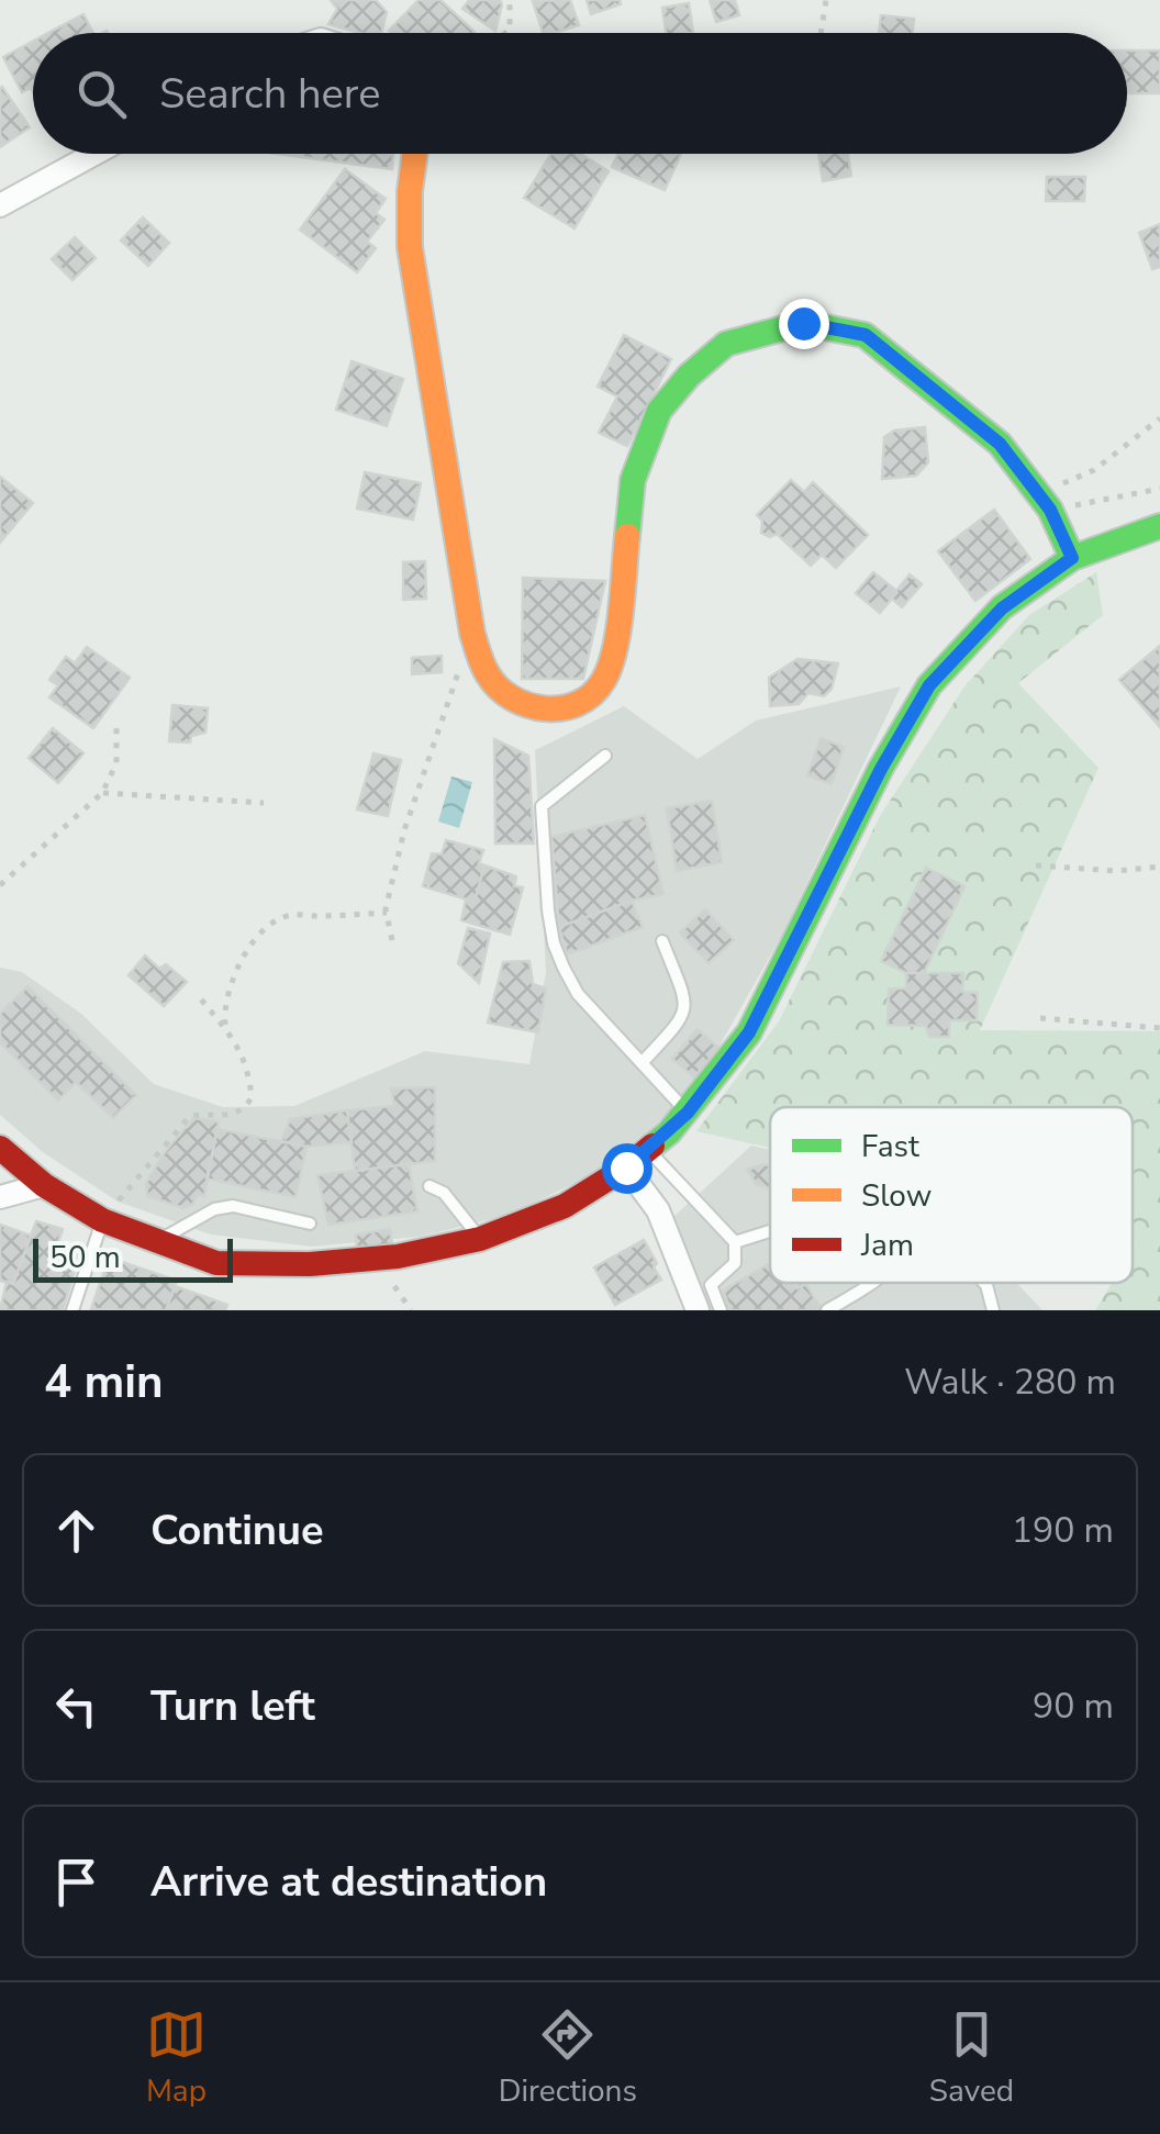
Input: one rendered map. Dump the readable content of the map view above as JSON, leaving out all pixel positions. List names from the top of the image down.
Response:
{
  "legend": ["Fast", "Slow", "Jam"],
  "scale_bar": "50 m",
  "page": {
    "search": "Search here",
    "scale": "50 m",
    "heading": ["4 min", "Walk · 280 m"],
    "list": [
      ["Continue", "190 m"],
      ["Turn left", "90 m"],
      "Arrive at destination"
    ],
    "nav": ["Map", "Directions", "Saved"]
  }
}
